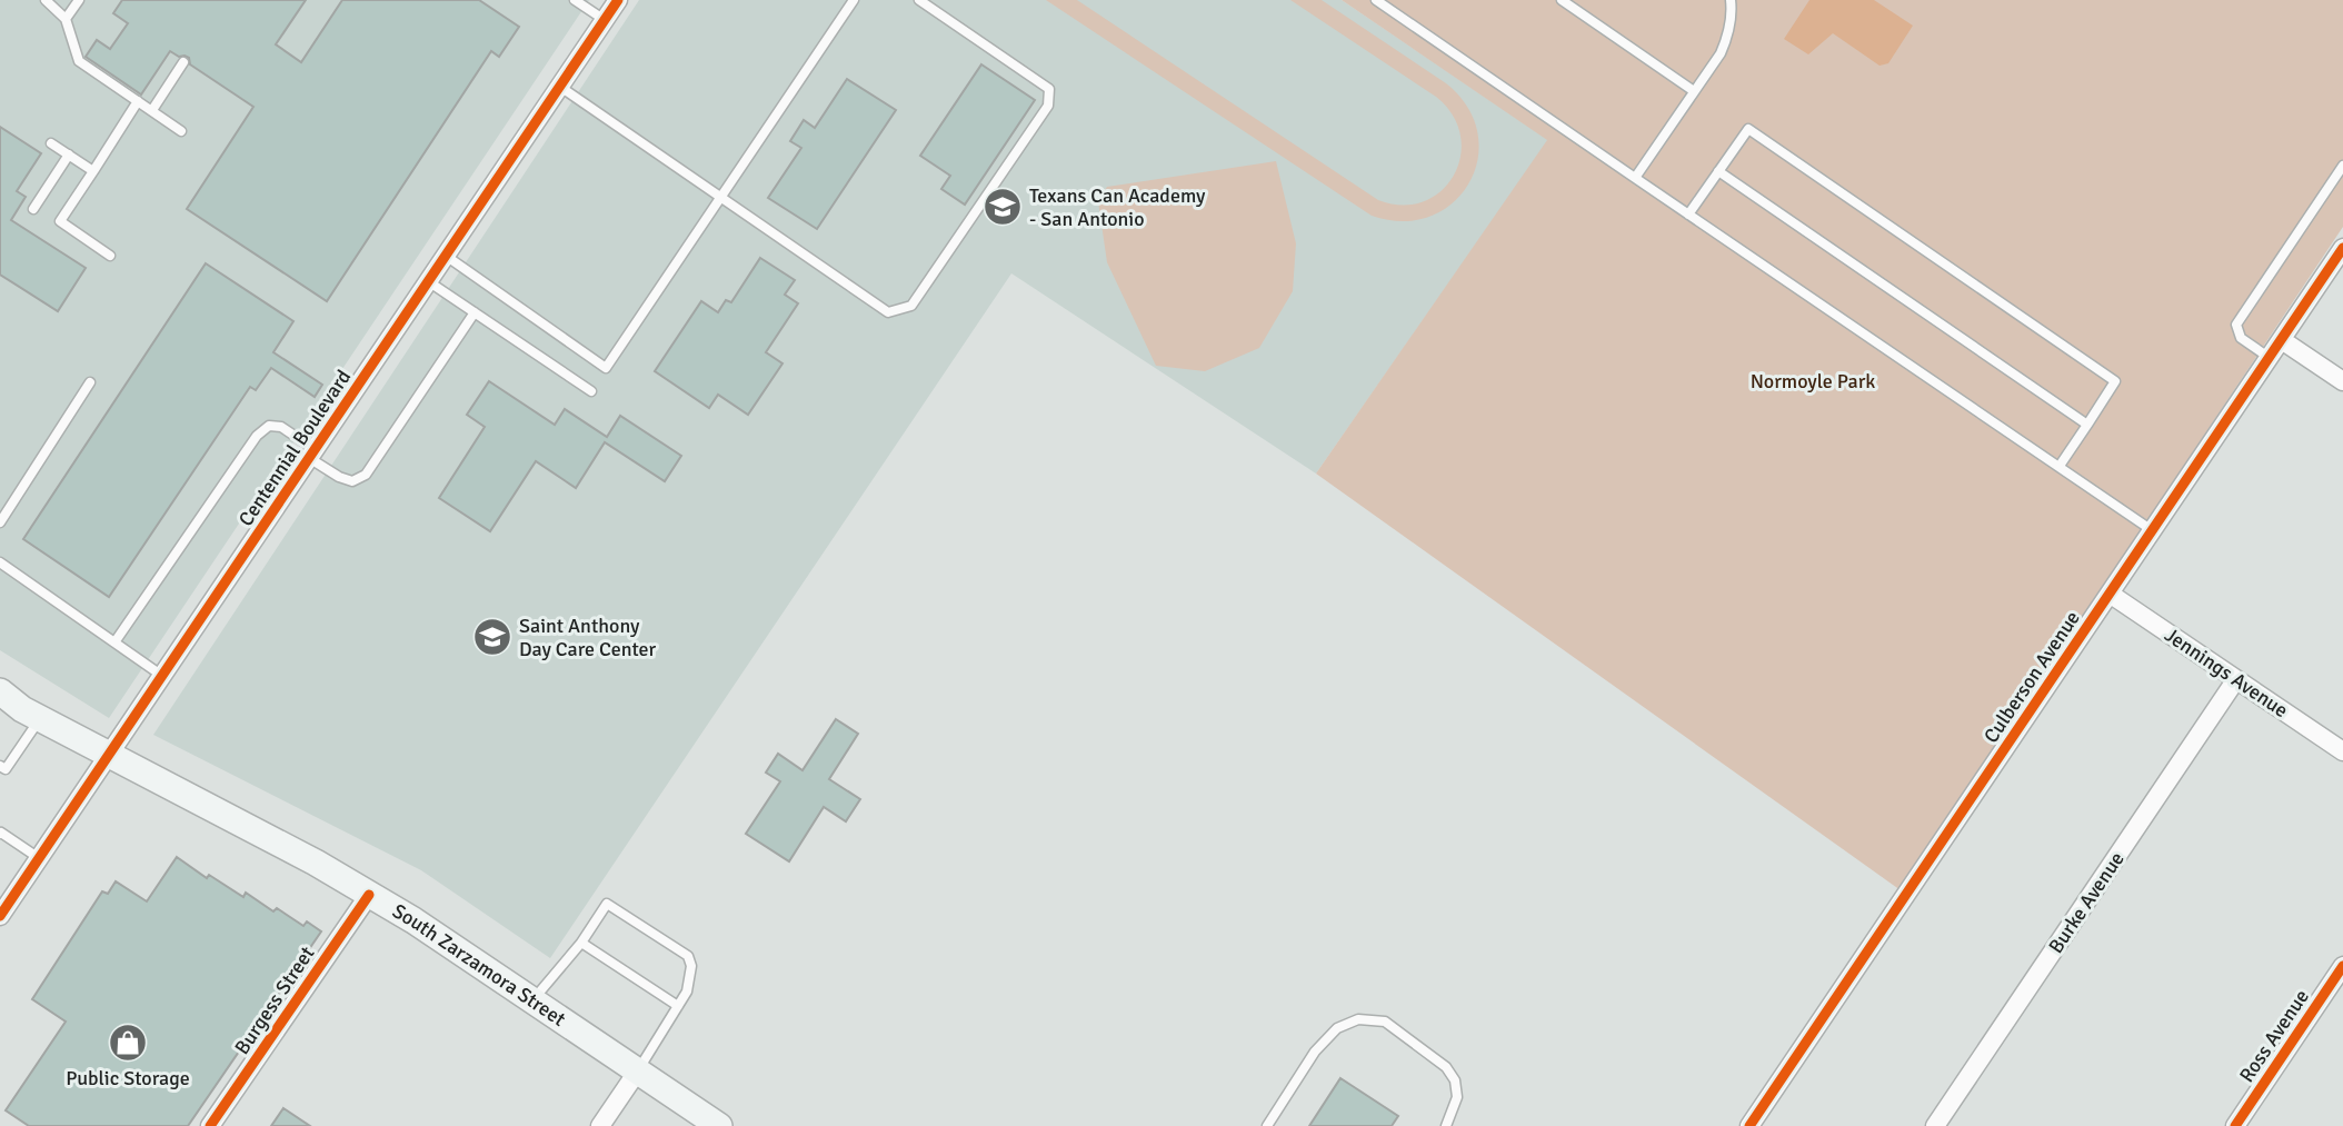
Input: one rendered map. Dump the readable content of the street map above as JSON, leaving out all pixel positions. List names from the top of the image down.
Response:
{
  "streets": {
    "main road": ["South Zarzamora Street"],
    "street": [
      "Centennial Boulevard",
      "Jennings Avenue",
      "Culberson Avenue",
      "Burke Avenue",
      "Burgess Street",
      "Ross Avenue"
    ]
  },
  "crossings": [
    ["Centennial Boulevard", "South Zarzamora Street"],
    ["Jennings Avenue", "Culberson Avenue"],
    ["Jennings Avenue", "Burke Avenue"],
    ["South Zarzamora Street", "Burgess Street"]
  ],
  "parks": ["Normoyle Park"],
  "places": {
    "school or university": ["Texans Can Academy - San Antonio", "Saint Anthony Day Care Center"],
    "shop": ["Public Storage"]
  }
}
